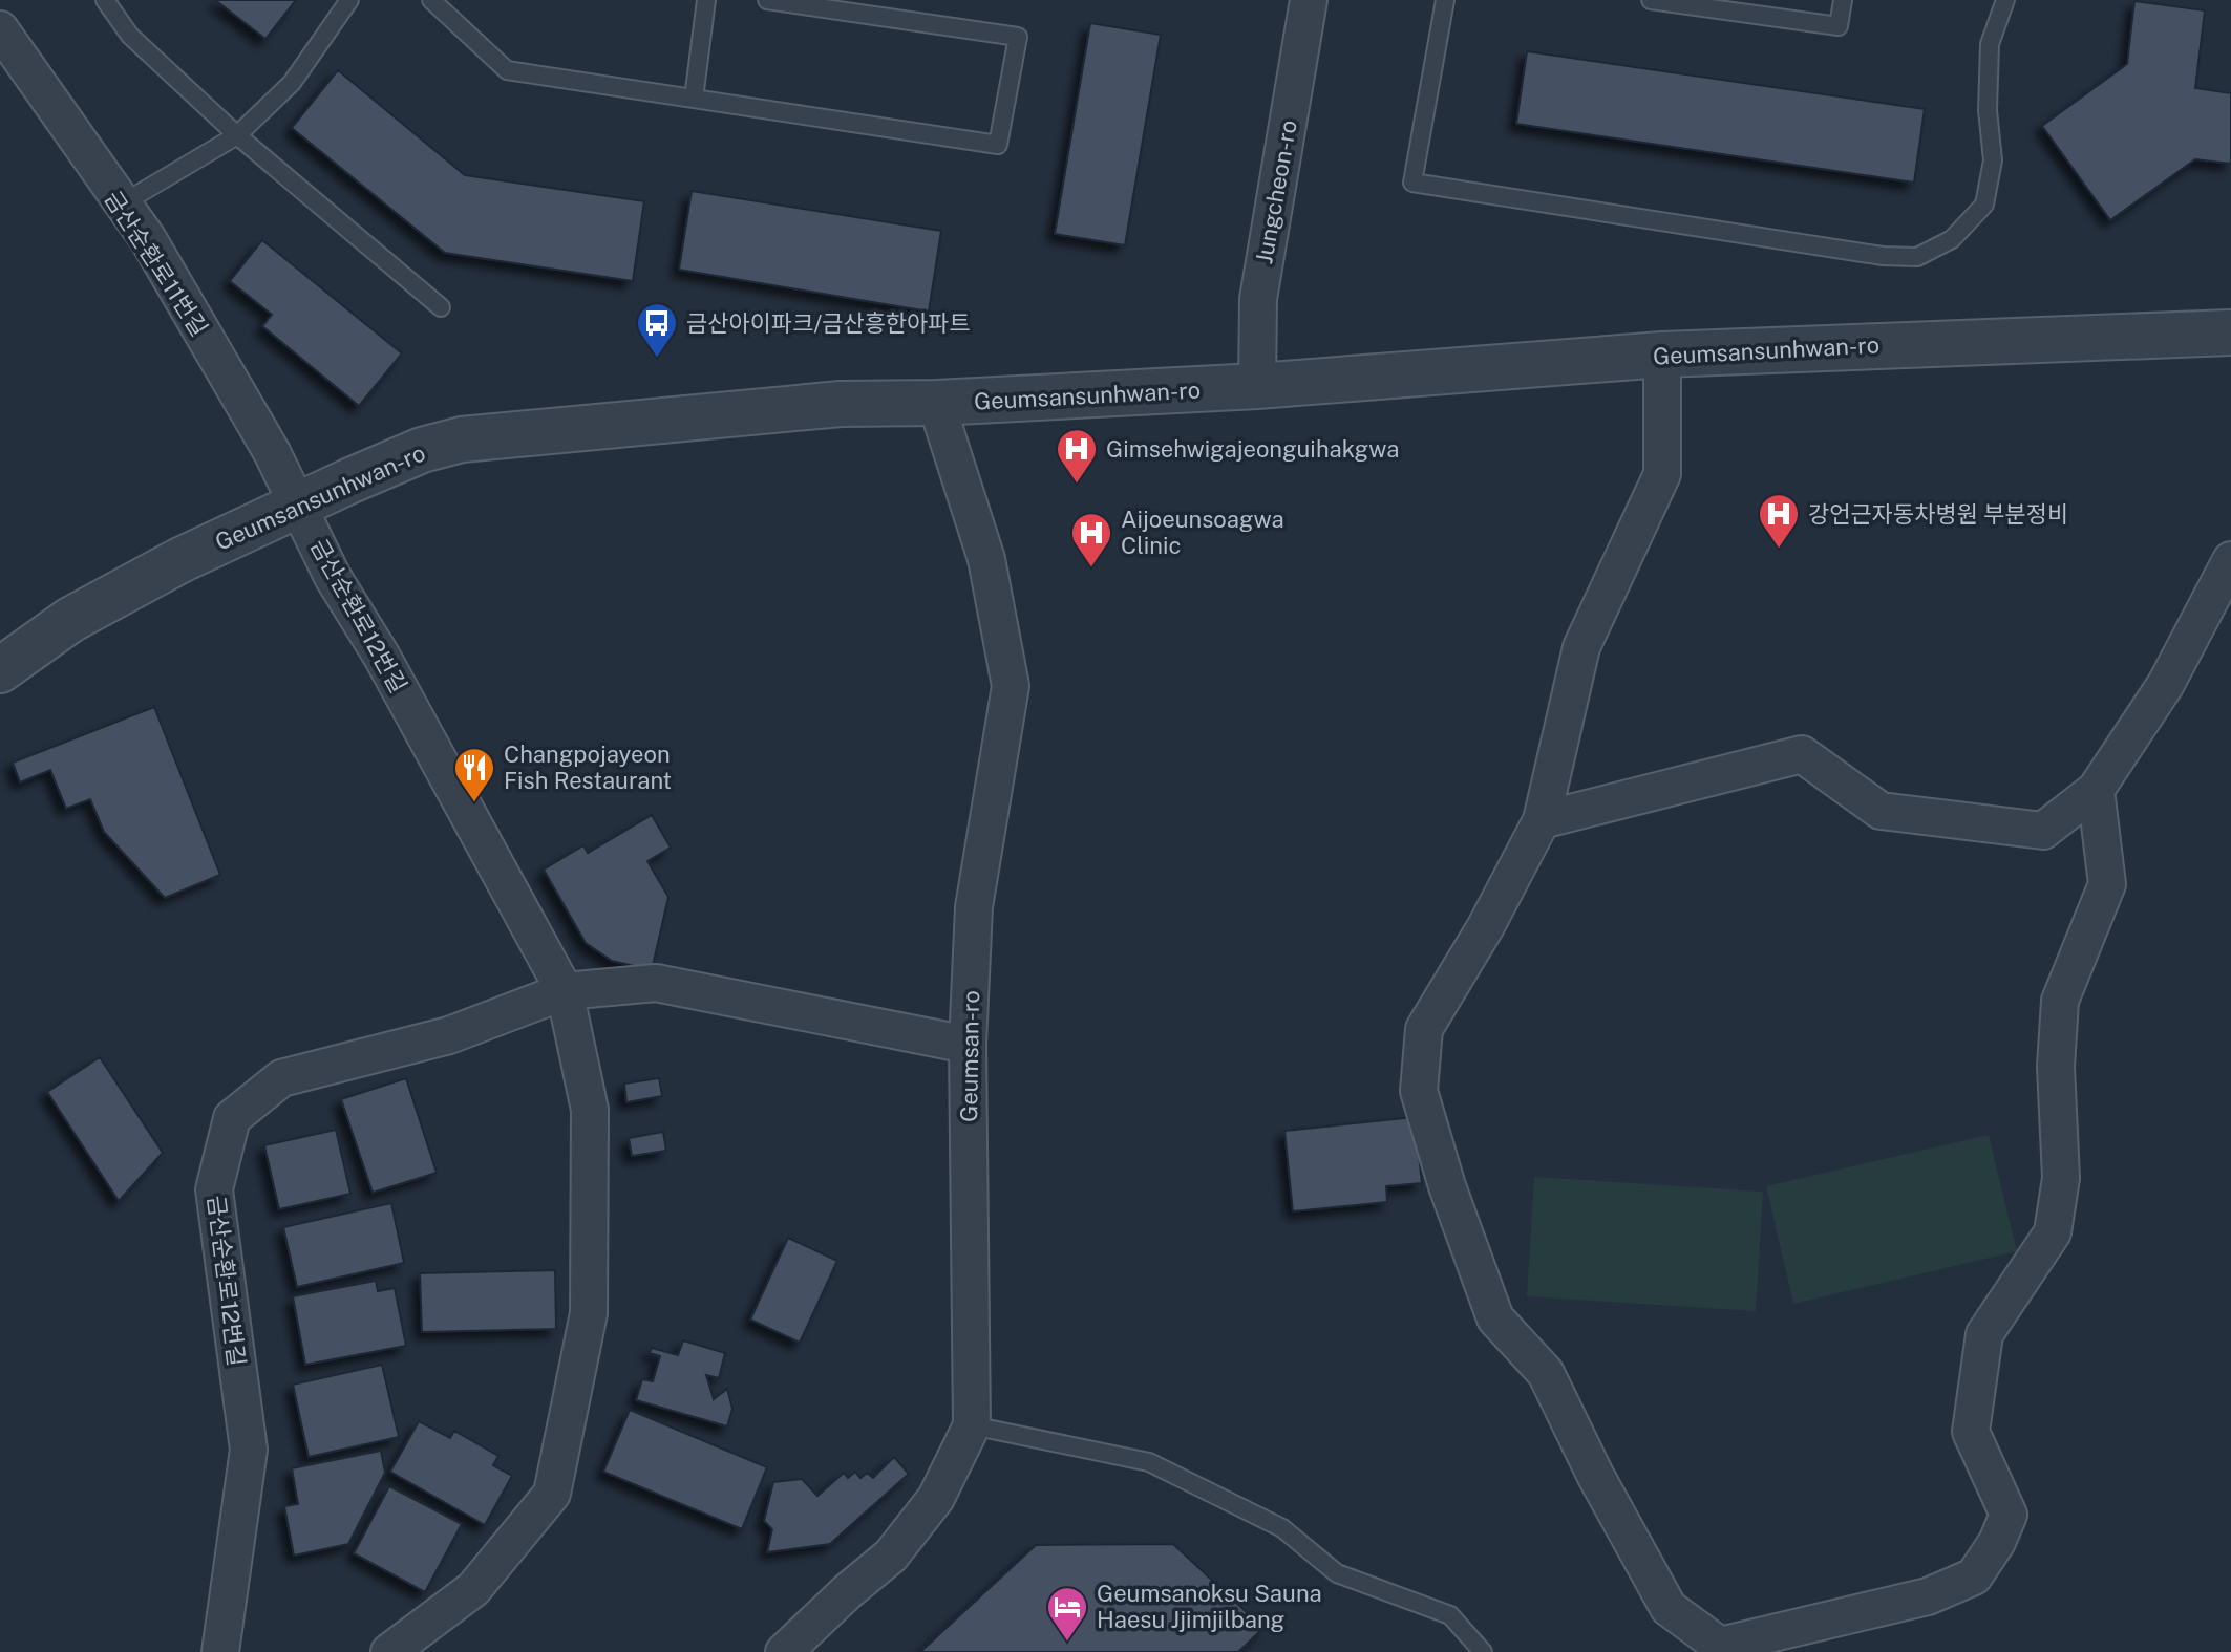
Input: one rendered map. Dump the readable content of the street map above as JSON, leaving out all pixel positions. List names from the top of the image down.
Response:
{
  "streets": {
    "street": [
      "Jungcheon-ro",
      "금산순환로11번길",
      "Geumsansunhwan-ro",
      "금산순환로12번길",
      "Geumsan-ro"
    ]
  },
  "crossings": [
    ["Jungcheon-ro", "Geumsansunhwan-ro"],
    ["금산순환로11번길", "Geumsansunhwan-ro"],
    ["금산순환로11번길", "금산순환로12번길"],
    ["Geumsansunhwan-ro", "금산순환로12번길"],
    ["Geumsansunhwan-ro", "Geumsan-ro"],
    ["금산순환로12번길", "Geumsan-ro"]
  ],
  "places": {
    "bus stop": ["금산아이파크/금산흥한아파트"],
    "hospital": ["Gimsehwigajeonguihakgwa", "강언근자동차병원 부분정비", "Aijoeunsoagwa Clinic"],
    "restaurant": ["Changpojayeon Fish Restaurant"],
    "hotel": ["Geumsanoksu Sauna Haesu Jjimjilbang"]
  }
}
